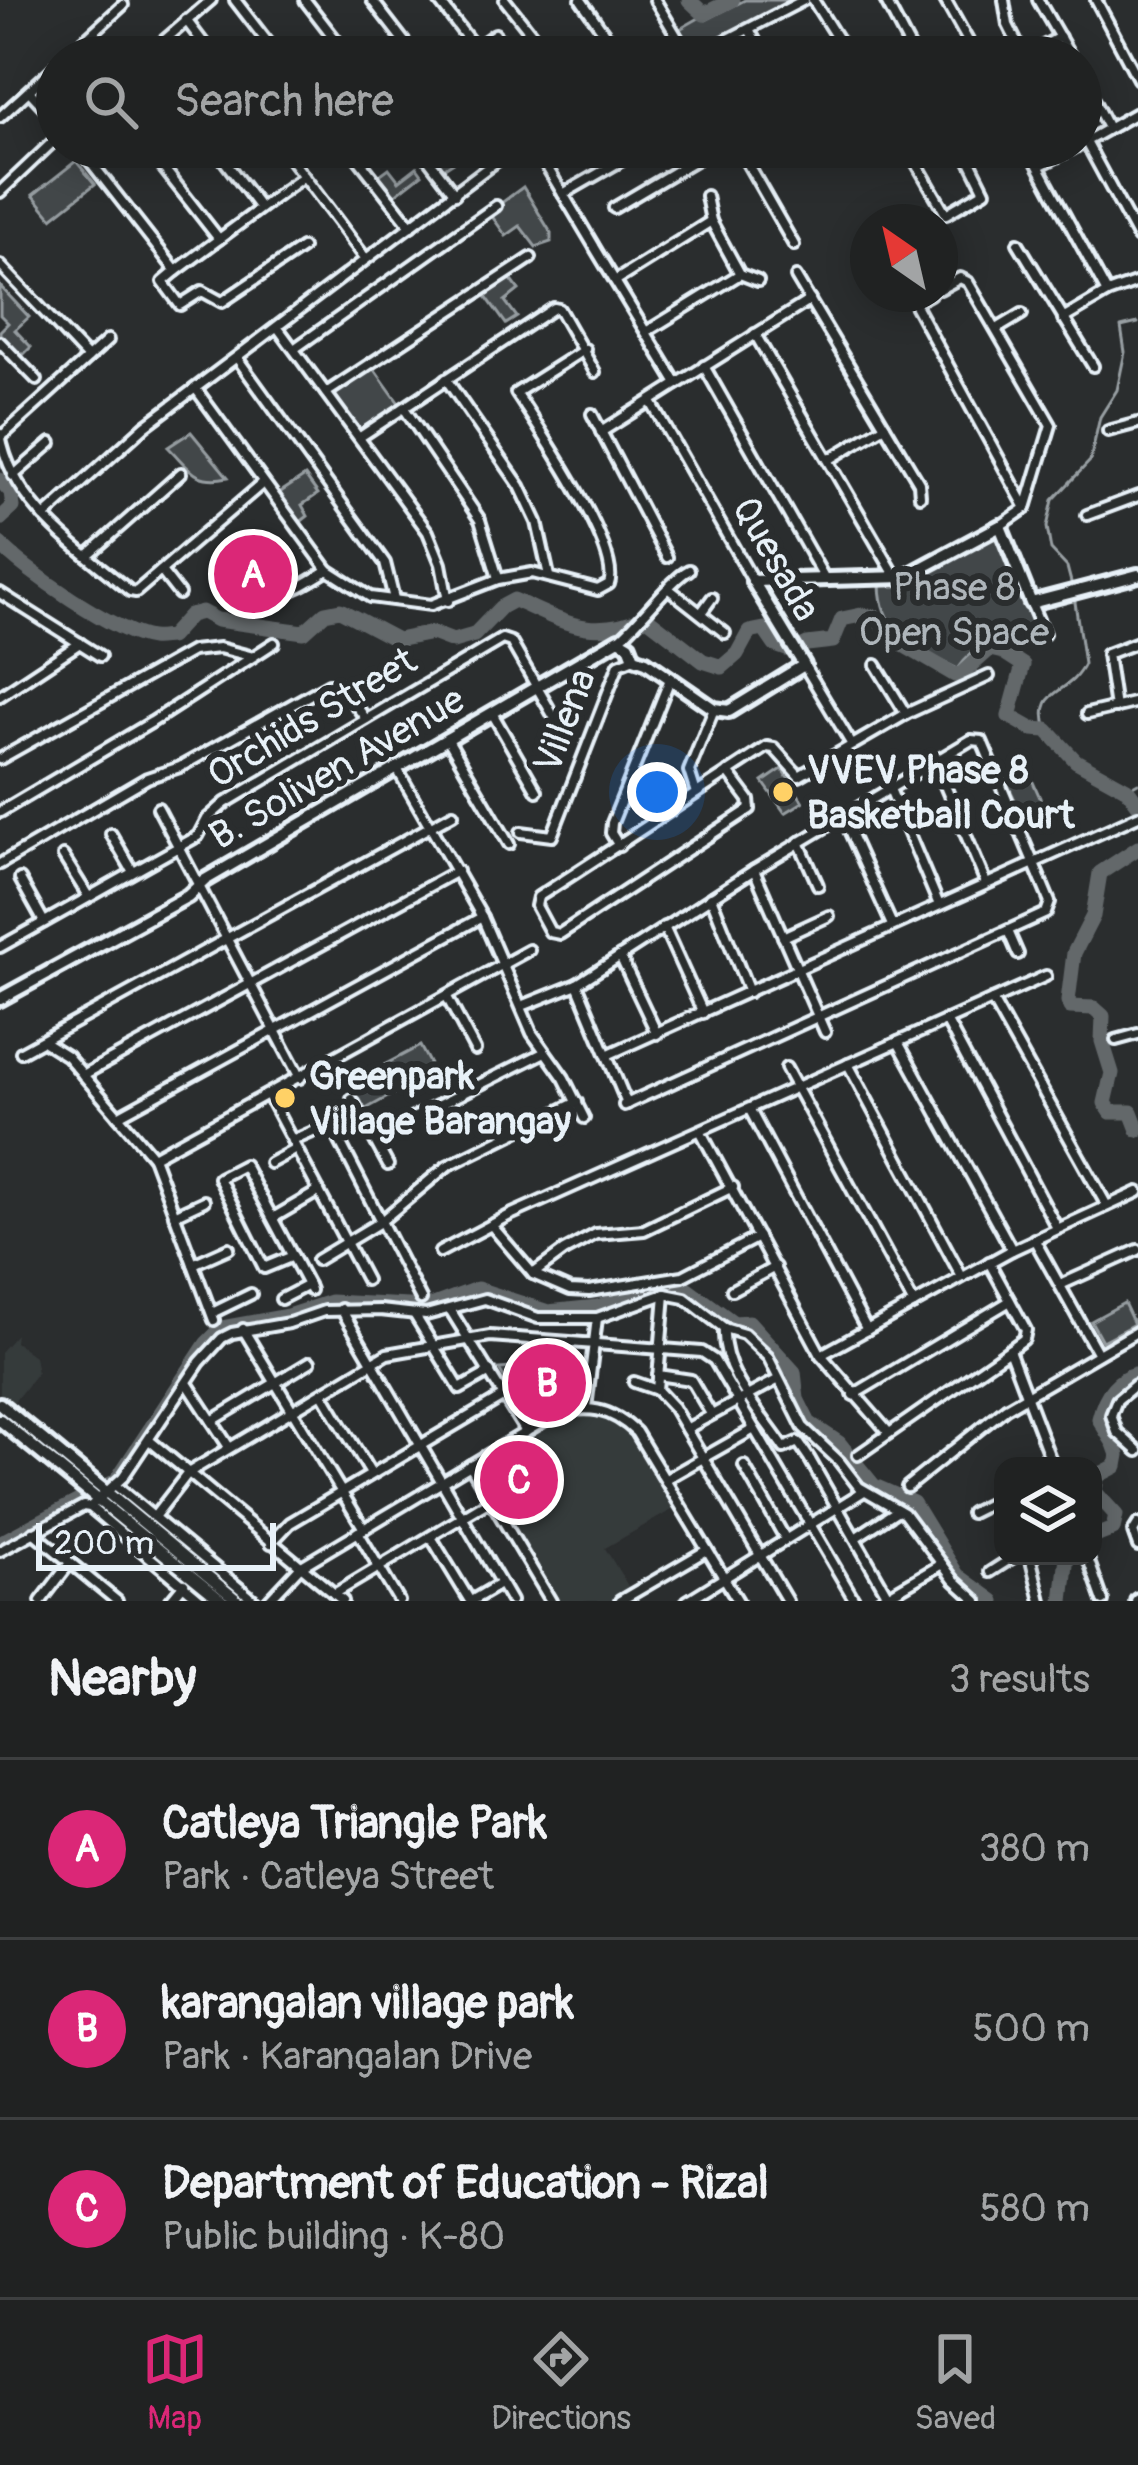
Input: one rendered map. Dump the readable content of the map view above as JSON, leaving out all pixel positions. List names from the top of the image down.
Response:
{
  "streets": {
    "street": [
      "Quesada",
      "Orchids Street",
      "Villena",
      "B. Soliven Avenue"
    ]
  },
  "crossings": [
    ["Orchids Street", "B. Soliven Avenue"]
  ],
  "parks": ["Phase 8 Open Space"],
  "places": ["VVEV Phase 8 Basketball Court", "Greenpark Village Barangay"],
  "scale_bar": "200 m",
  "north": "top left",
  "page": {
    "search": "Search here",
    "pins": ["A", "B", "C"],
    "scale": "200 m",
    "heading": ["Nearby", "3 results"],
    "list": [
      {
        "mark": "A",
        "name": "Catleya Triangle Park",
        "note": "Park · Catleya Street",
        "value": "380 m"
      },
      {
        "mark": "B",
        "name": "karangalan village park",
        "note": "Park · Karangalan Drive",
        "value": "500 m"
      },
      {
        "mark": "C",
        "name": "Department of Education - Rizal",
        "note": "Public building · K-80",
        "value": "580 m"
      }
    ],
    "nav": ["Map", "Directions", "Saved"]
  }
}
